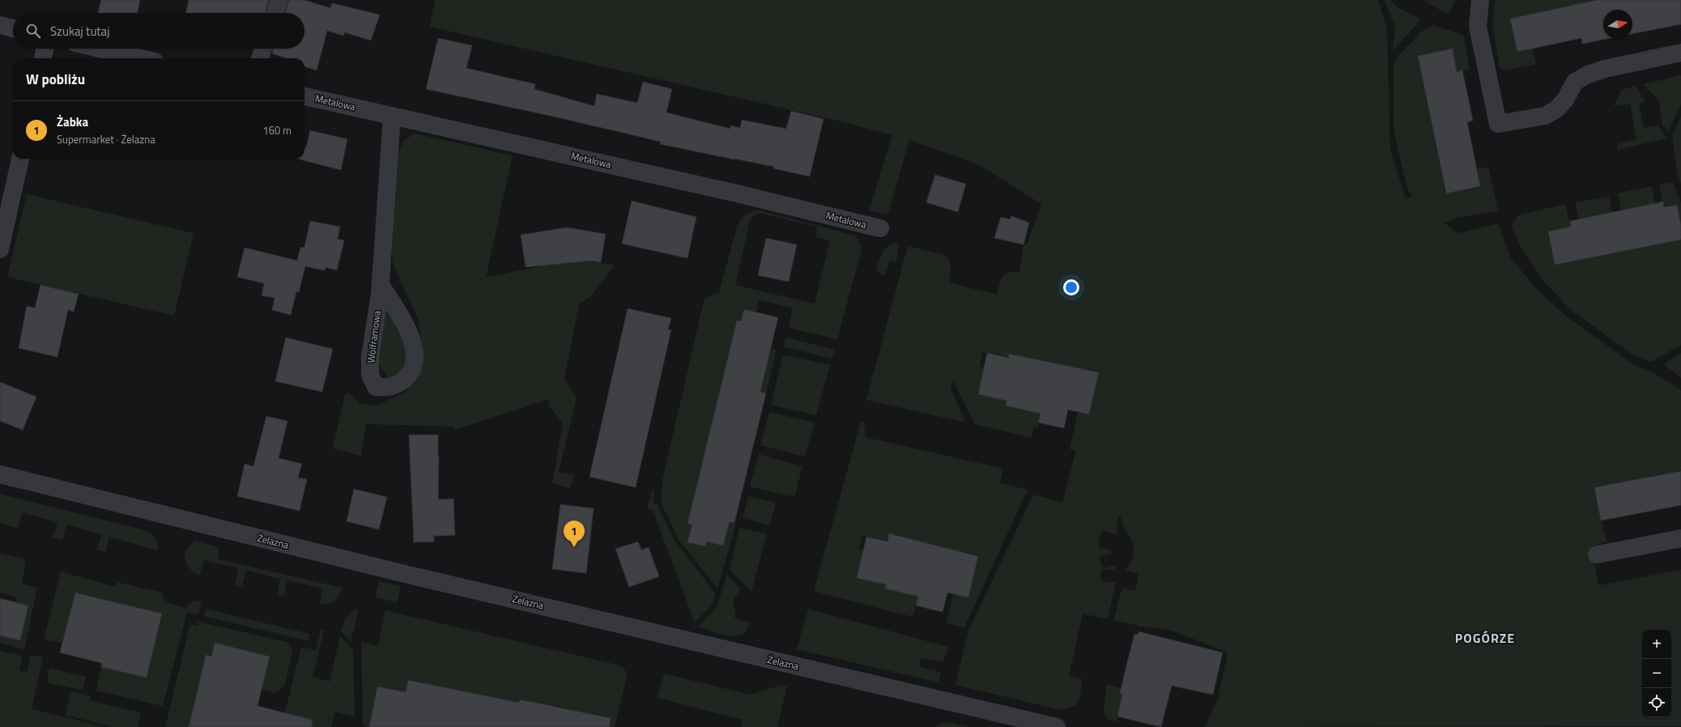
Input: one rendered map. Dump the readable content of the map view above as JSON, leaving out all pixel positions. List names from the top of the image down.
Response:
{
  "streets": {
    "street": ["Metalowa", "Wolframowa", "Żelazna"]
  },
  "crossings": [
    ["Metalowa", "Wolframowa"]
  ],
  "districts": ["POGÓRZE"],
  "north": "right",
  "page": {
    "search": "Szukaj tutaj",
    "heading": "W pobliżu",
    "list": [
      {
        "mark": "1",
        "name": "Żabka",
        "note": "Supermarket · Żelazna",
        "value": "160 m"
      }
    ],
    "pins": "1",
    "map_buttons": ["+", "−"]
  }
}
